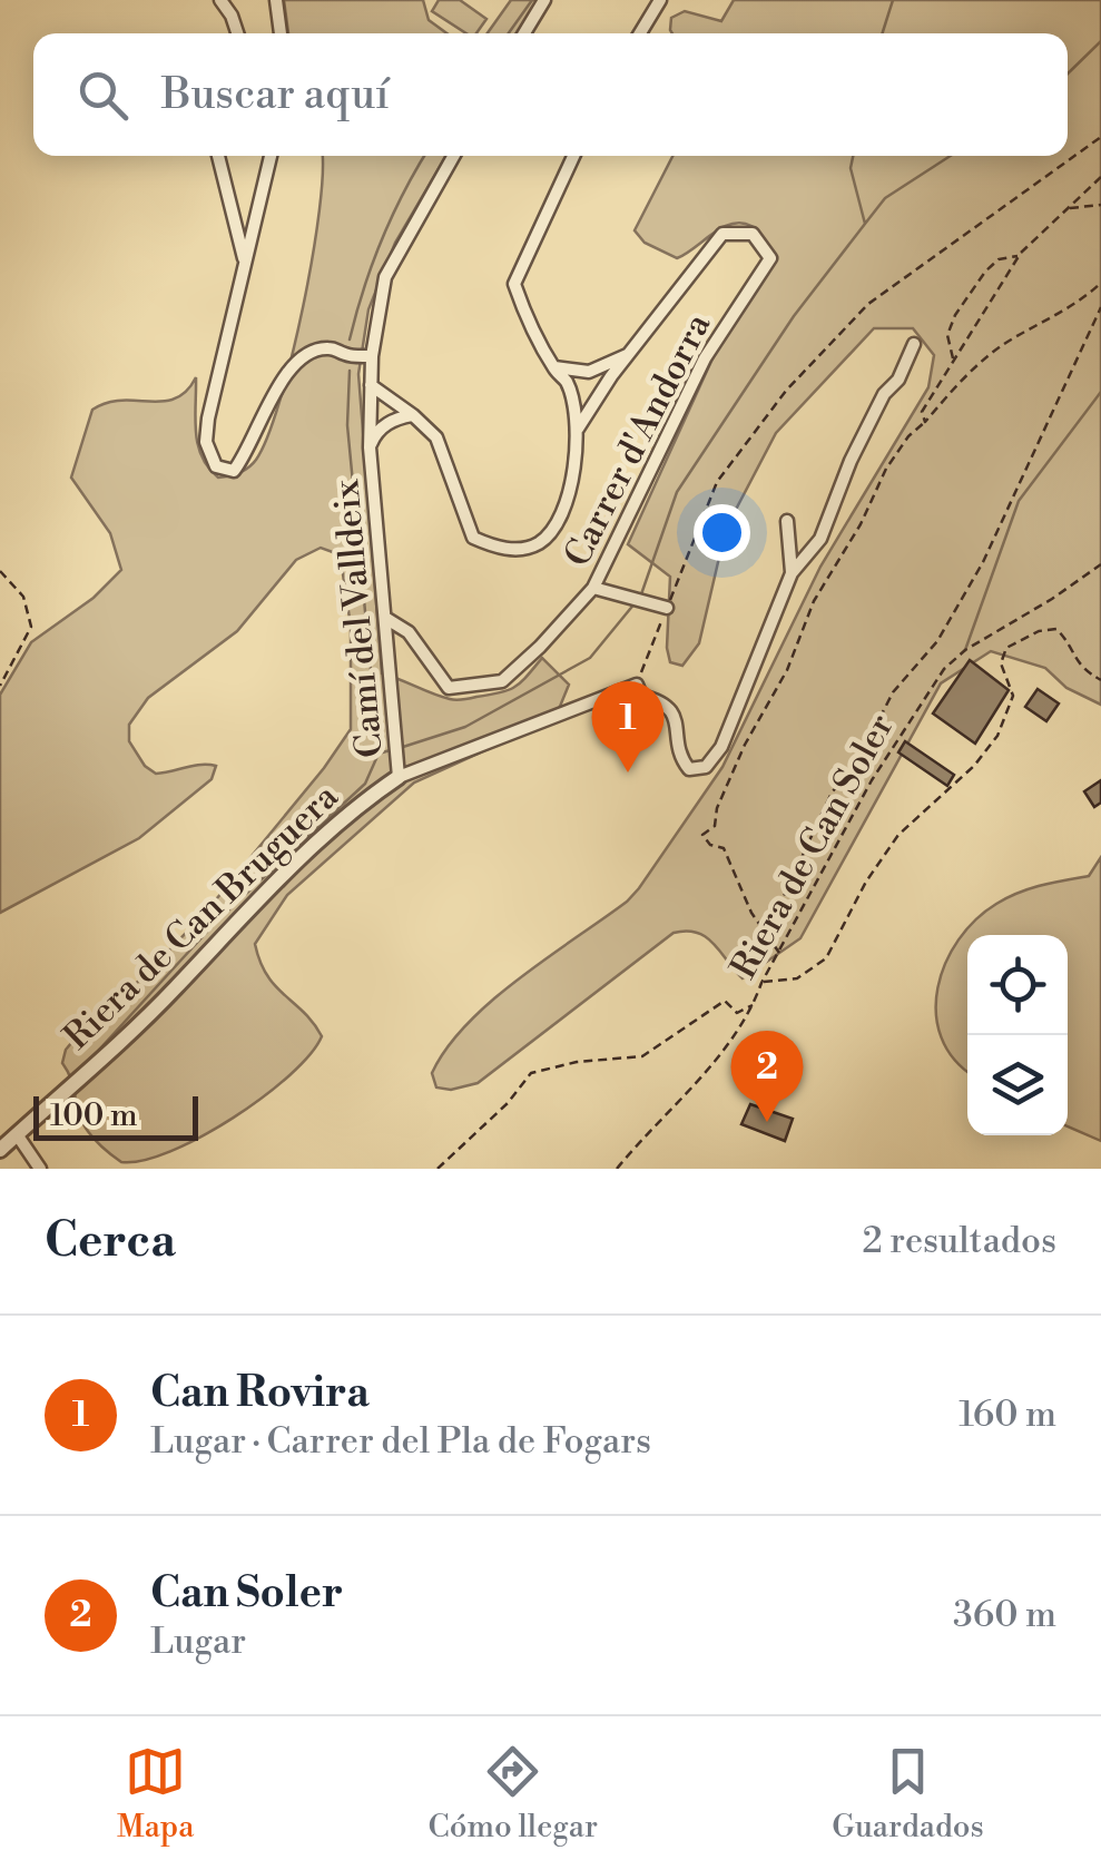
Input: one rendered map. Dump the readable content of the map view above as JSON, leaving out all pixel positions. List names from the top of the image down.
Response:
{
  "streets": {
    "street": ["Carrer d'Andorra", "Camí del Valldeix", "Riera de Can Bruguera"],
    "path": ["Riera de Can Soler"]
  },
  "crossings": [
    ["Carrer d'Andorra", "Camí del Valldeix"],
    ["Camí del Valldeix", "Riera de Can Bruguera"]
  ],
  "scale_bar": "100 m",
  "page": {
    "search": "Buscar aquí",
    "pins": ["1", "2"],
    "scale": "100 m",
    "heading": ["Cerca", "2 resultados"],
    "list": [
      {
        "mark": "1",
        "name": "Can Rovira",
        "note": "Lugar · Carrer del Pla de Fogars",
        "value": "160 m"
      },
      {
        "mark": "2",
        "name": "Can Soler",
        "note": "Lugar",
        "value": "360 m"
      }
    ],
    "nav": ["Mapa", "Cómo llegar", "Guardados"]
  }
}
